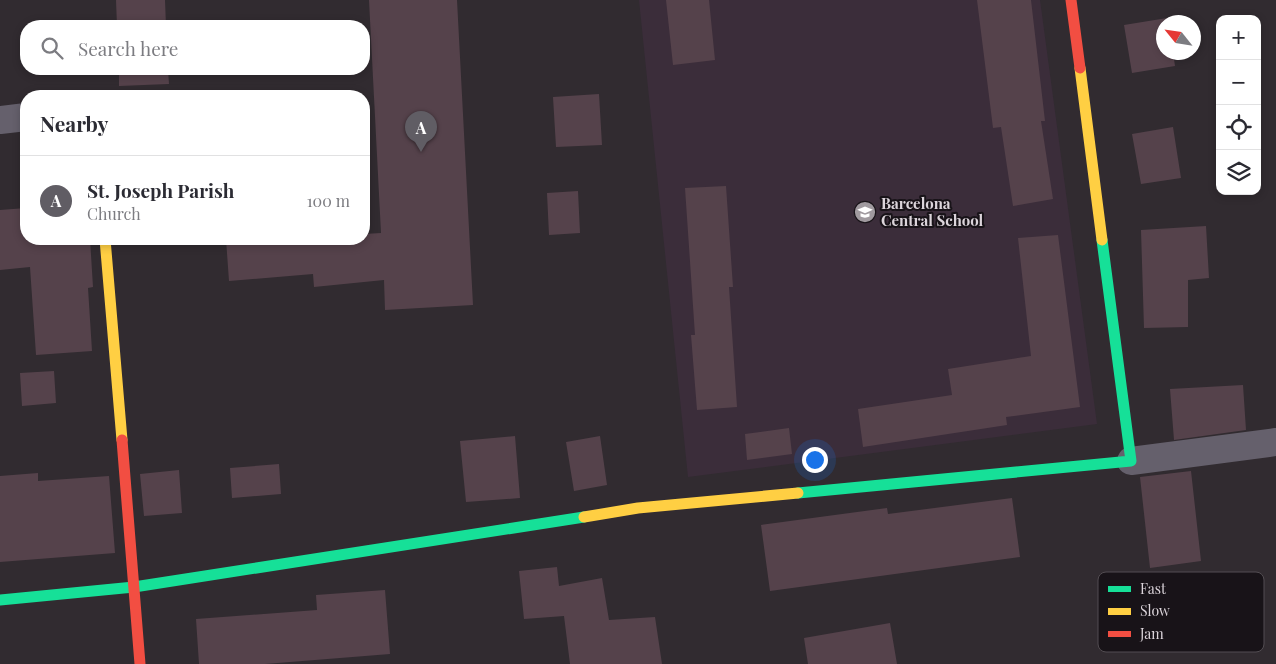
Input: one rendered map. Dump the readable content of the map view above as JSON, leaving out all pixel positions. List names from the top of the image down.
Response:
{
  "places": {
    "school or university": ["Barcelona Central School"]
  },
  "legend": ["Fast", "Slow", "Jam"],
  "north": "top left",
  "page": {
    "map_buttons": ["+", "−"],
    "search": "Search here",
    "heading": "Nearby",
    "pins": "A",
    "list": [
      {
        "mark": "A",
        "name": "St. Joseph Parish",
        "note": "Church",
        "value": "100 m"
      }
    ]
  }
}
